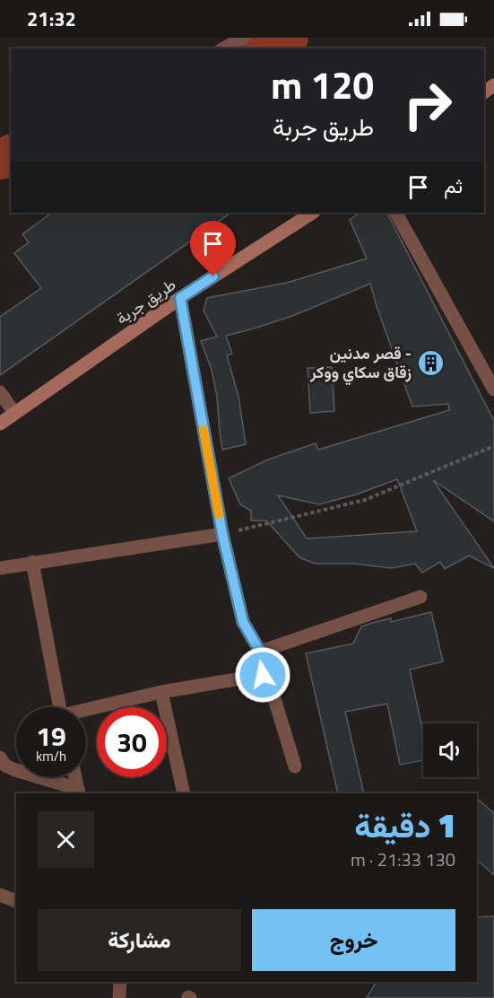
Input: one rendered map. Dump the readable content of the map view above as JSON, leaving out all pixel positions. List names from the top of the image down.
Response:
{
  "streets": {
    "main road": ["طريق جربة"]
  },
  "places": {
    "building": ["قصر مدنين - زقاق سكاي ووكر"]
  },
  "page": {
    "status": "21:32",
    "turn": ["120 m", "طريق جربة"],
    "then": "ثم",
    "speed": "19 km/h",
    "limit": "30",
    "heading": ["1 دقيقة", "130 m · 21:33"],
    "buttons": ["خروج", "مشاركة"]
  }
}
